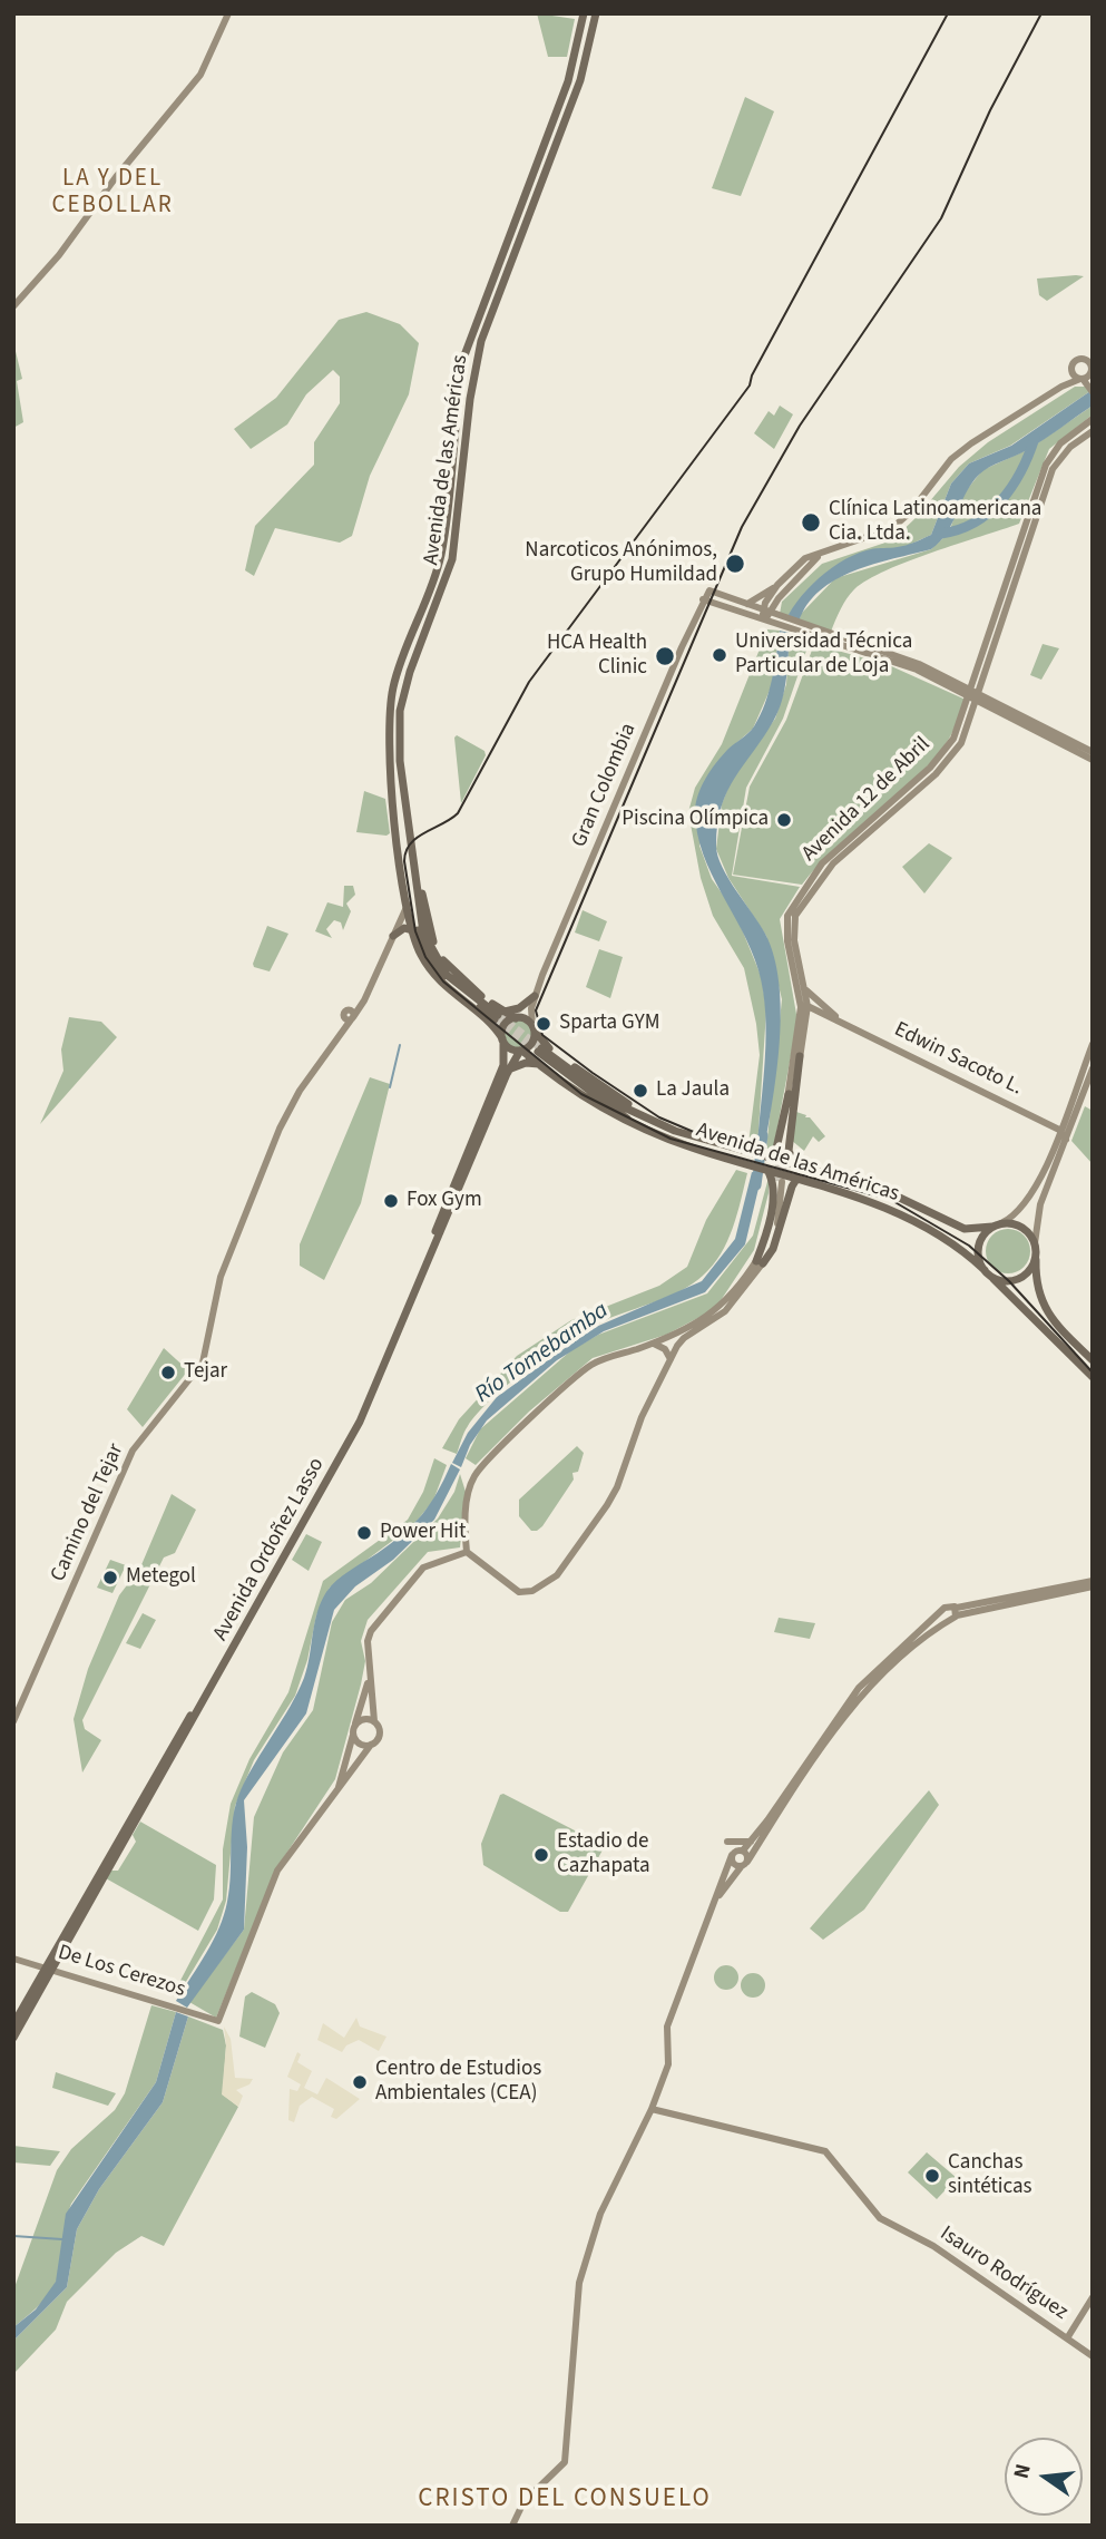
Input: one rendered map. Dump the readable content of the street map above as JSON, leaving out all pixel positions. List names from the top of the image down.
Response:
{
  "streets": {
    "main road": ["Avenida de las Américas", "Avenida Ordoñez Lasso"],
    "street": [
      "Gran Colombia",
      "Avenida 12 de Abril",
      "Edwin Sacoto L.",
      "Camino del Tejar",
      "De Los Cerezos",
      "Isauro Rodríguez"
    ]
  },
  "crossings": [
    ["Avenida de las Américas", "Gran Colombia"],
    ["Avenida de las Américas", "Avenida 12 de Abril"],
    ["Avenida de las Américas", "Camino del Tejar"],
    ["Avenida de las Américas", "Avenida Ordoñez Lasso"],
    ["Gran Colombia", "Avenida Ordoñez Lasso"],
    ["Avenida 12 de Abril", "Edwin Sacoto L."],
    ["Avenida Ordoñez Lasso", "De Los Cerezos"]
  ],
  "districts": ["LA Y DEL CEBOLLAR", "CRISTO DEL CONSUELO"],
  "water": ["Río Tomebamba"],
  "places": [
    "Clínica Latinoamericana Cia. Ltda.",
    "Narcoticos Anónimos, Grupo Humildad",
    "Universidad Técnica Particular de Loja",
    "HCA Health Clinic",
    "Piscina Olímpica",
    "Sparta GYM",
    "La Jaula",
    "Fox Gym",
    "Tejar",
    "Power Hit",
    "Metegol",
    "Estadio de Cazhapata",
    "Centro de Estudios Ambientales (CEA)",
    "Canchas sintéticas"
  ],
  "north": "left"
}
